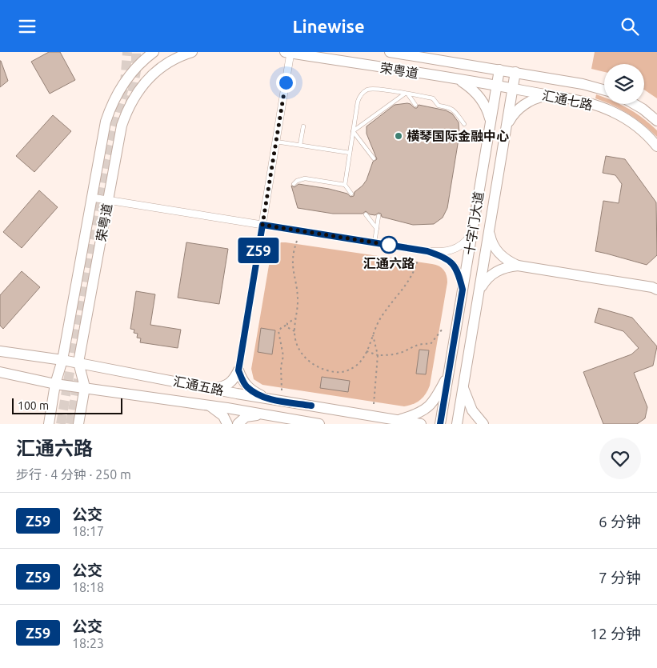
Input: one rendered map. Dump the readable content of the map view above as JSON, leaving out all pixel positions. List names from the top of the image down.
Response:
{
  "streets": {
    "street": [
      "荣粤道",
      "汇通七路",
      "十字门大道",
      "汇通五路"
    ]
  },
  "crossings": [
    ["荣粤道", "汇通七路"],
    ["荣粤道", "十字门大道"],
    ["荣粤道", "汇通五路"],
    ["汇通七路", "十字门大道"]
  ],
  "places": ["横琴国际金融中心", "汇通六路"],
  "lines": ["bus line Z59"],
  "scale_bar": "100 m",
  "page": {
    "header": "Linewise",
    "on_map": "Z59",
    "scale": "100 m",
    "heading": ["汇通六路", "步行 · 4 分钟 · 250 m"],
    "list": [
      {
        "mark": "Z59",
        "name": "公交",
        "note": "18:17",
        "value": "6 分钟"
      },
      {
        "mark": "Z59",
        "name": "公交",
        "note": "18:18",
        "value": "7 分钟"
      },
      {
        "mark": "Z59",
        "name": "公交",
        "note": "18:23",
        "value": "12 分钟"
      }
    ]
  }
}
